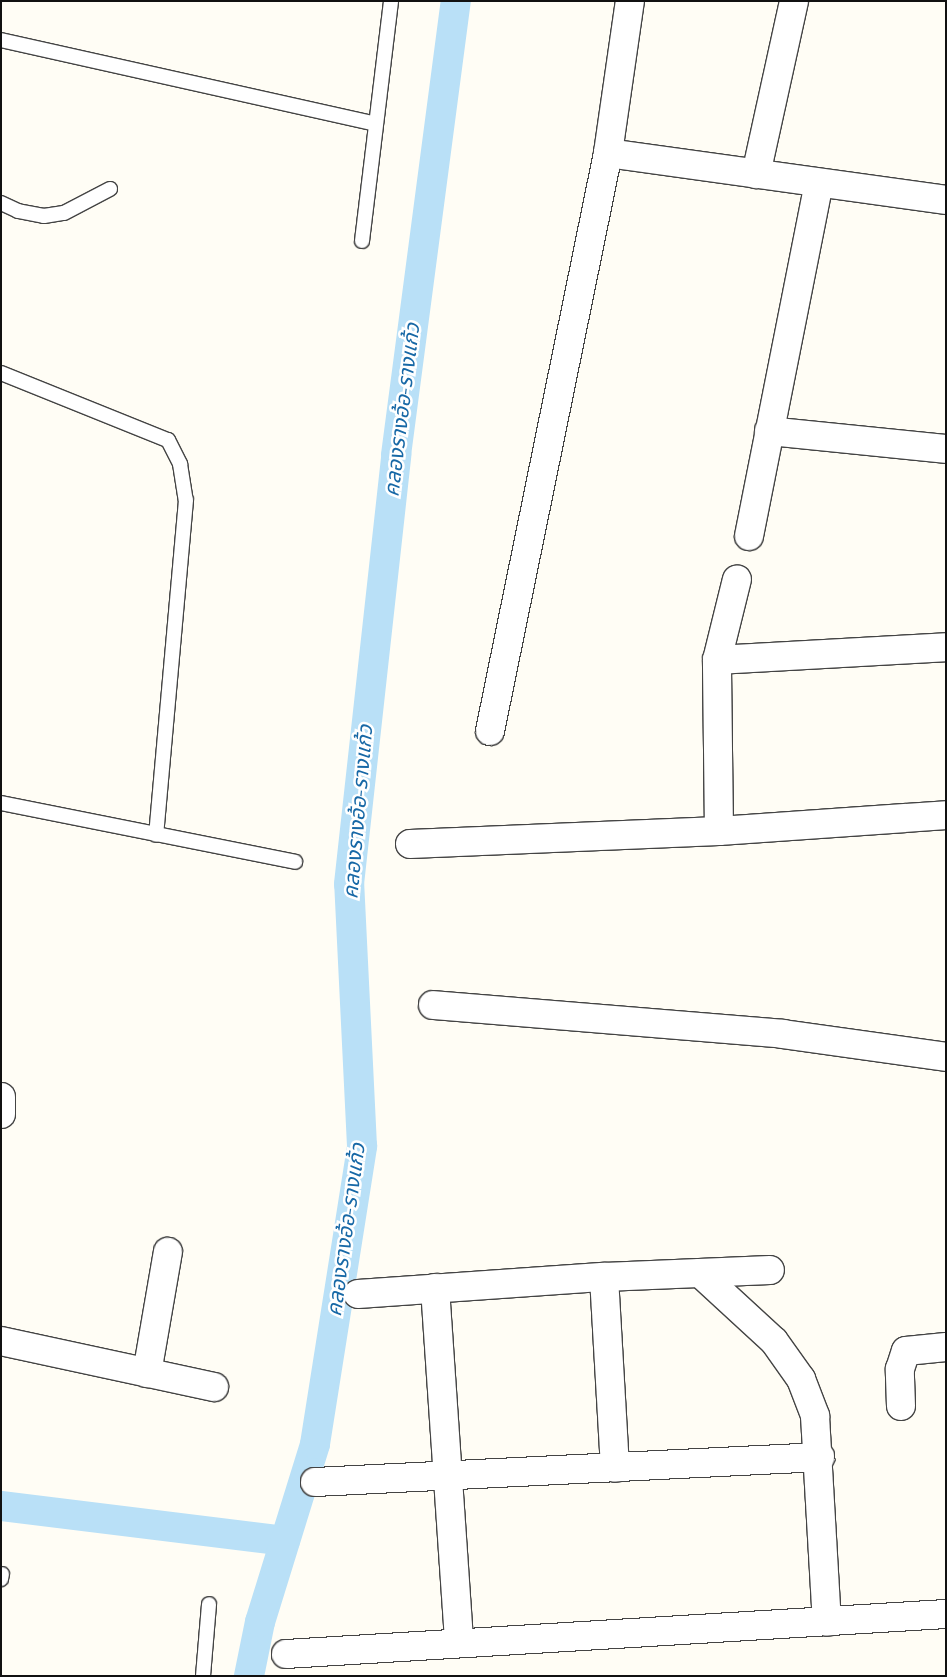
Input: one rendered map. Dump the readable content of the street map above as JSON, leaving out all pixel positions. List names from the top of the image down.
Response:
{
  "water": ["คลองรางอ้อ-รางแก้ว"]
}
